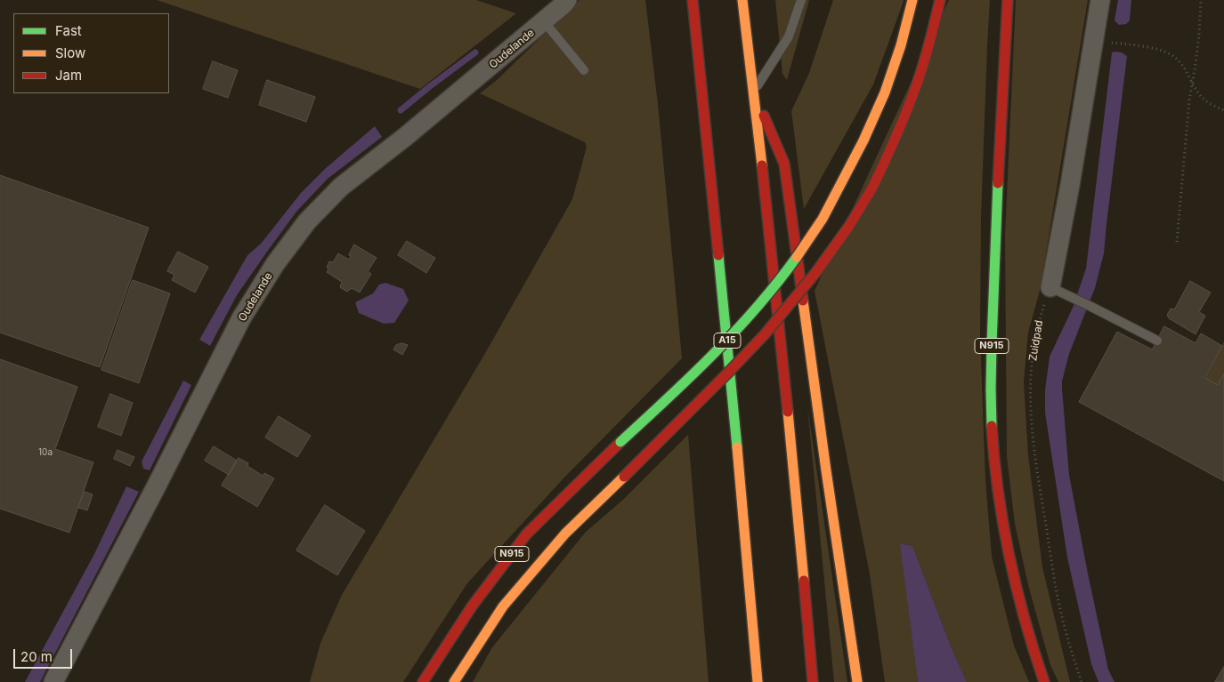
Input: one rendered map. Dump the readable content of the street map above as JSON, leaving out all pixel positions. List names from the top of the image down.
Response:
{
  "streets": {
    "main road": ["A15", "N915"],
    "street": ["Oudelande"],
    "path": ["Zuidpad"]
  },
  "house_numbers": ["10a"],
  "legend": ["Fast", "Slow", "Jam"],
  "scale_bar": "20 m"
}
